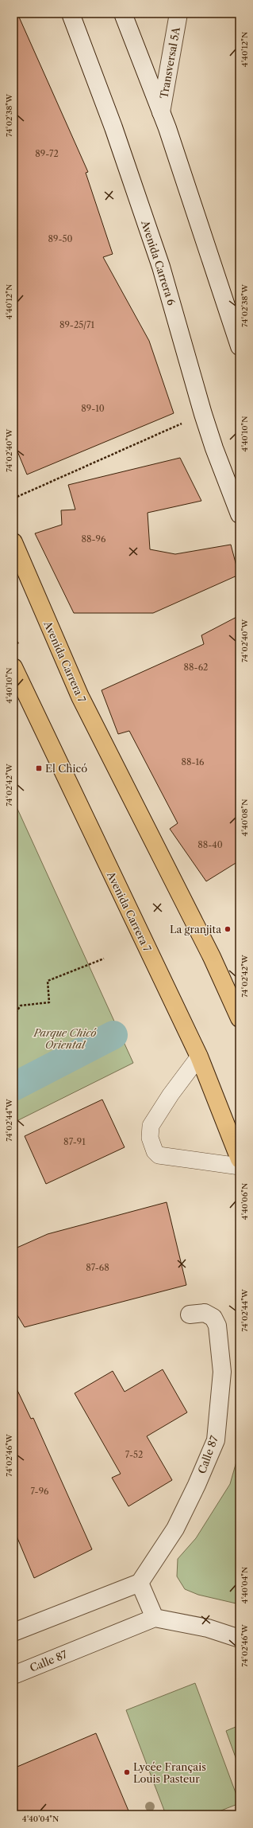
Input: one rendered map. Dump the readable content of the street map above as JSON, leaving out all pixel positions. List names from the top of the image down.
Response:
{
  "streets": {
    "main road": [
      "Transversal 5A",
      "Avenida Carrera 6",
      "Avenida Carrera 7",
      "Calle 87"
    ]
  },
  "parks": ["Parque Chicó Oriental"],
  "places": {
    "transit": ["El Chicó"],
    "other": ["La granjita", "Lycée Français Louis Pasteur"]
  },
  "house_numbers": [
    "89-72",
    "89-50",
    "89-25/71",
    "89-10",
    "88-96",
    "88-62",
    "88-16",
    "88-40",
    "87-91",
    "87-68",
    "7-52",
    "7-96"
  ],
  "coordinates": [
    "4°40'12\"N",
    "74°02'38\"W",
    "4°40'10\"N",
    "74°02'40\"W",
    "74°02'42\"W",
    "4°40'08\"N",
    "74°02'44\"W",
    "4°40'06\"N",
    "74°02'46\"W",
    "4°40'04\"N"
  ]
}
